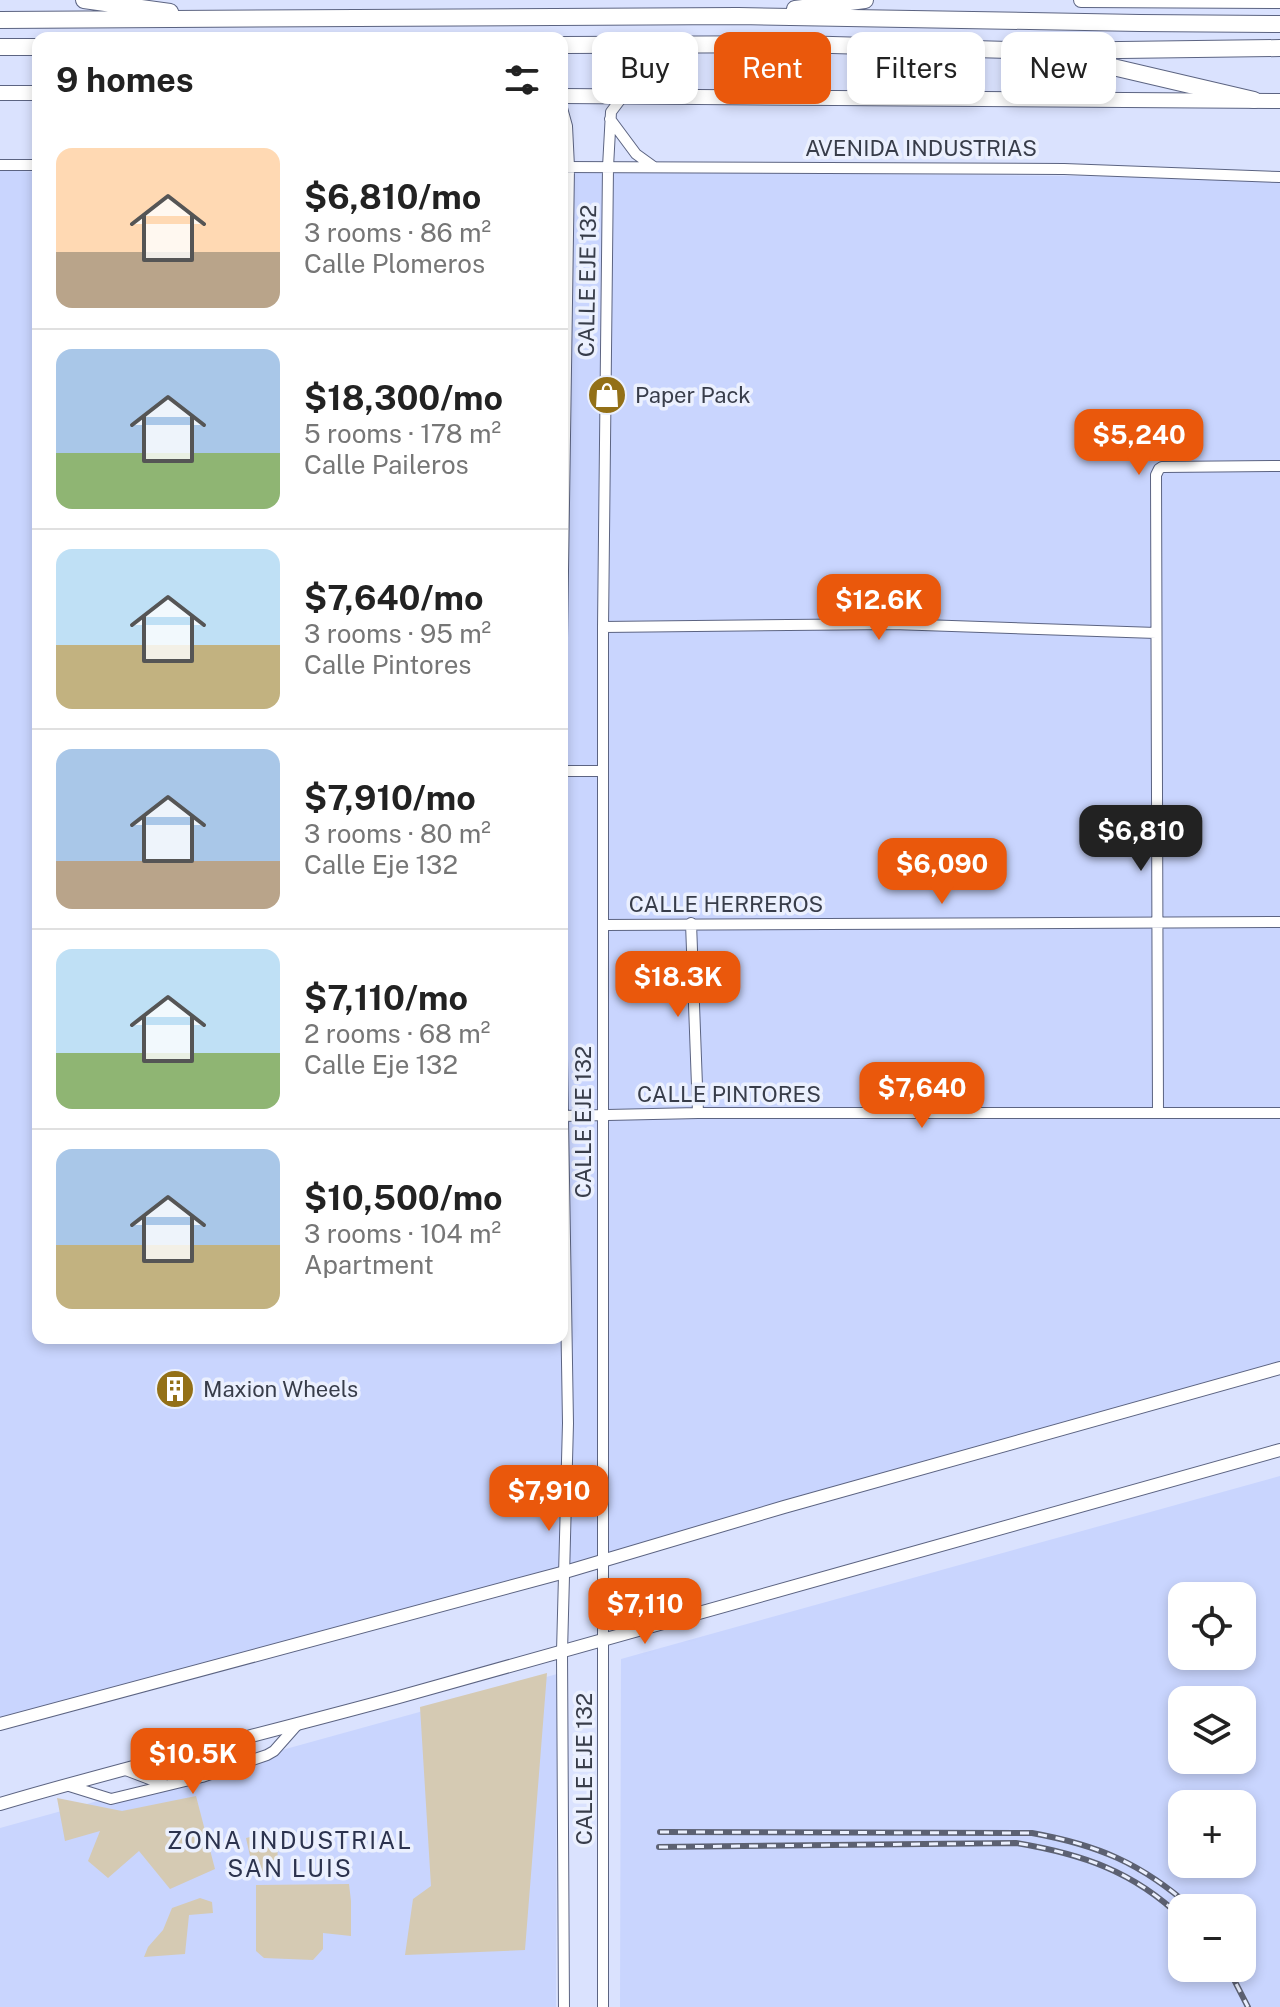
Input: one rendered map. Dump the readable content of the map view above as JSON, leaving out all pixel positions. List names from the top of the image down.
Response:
{
  "streets": {
    "street": [
      "AVENIDA INDUSTRIAS",
      "CALLE EJE 132",
      "CALLE HERREROS",
      "CALLE PINTORES"
    ]
  },
  "crossings": [
    ["AVENIDA INDUSTRIAS", "CALLE EJE 132"],
    ["CALLE EJE 132", "CALLE HERREROS"],
    ["CALLE EJE 132", "CALLE PINTORES"]
  ],
  "districts": ["ZONA INDUSTRIAL SAN LUIS"],
  "places": {
    "shop": ["Paper Pack"],
    "building": ["Maxion Wheels"]
  },
  "page": {
    "chip": [
      "Buy",
      "Rent",
      "Filters",
      "New"
    ],
    "heading": "9 homes",
    "list": [
      {
        "name": "$6,810/mo",
        "note": "3 rooms · 86 m² · Calle Plomeros"
      },
      {
        "name": "$18,300/mo",
        "note": "5 rooms · 178 m² · Calle Paileros"
      },
      {
        "name": "$7,640/mo",
        "note": "3 rooms · 95 m² · Calle Pintores"
      },
      {
        "name": "$7,910/mo",
        "note": "3 rooms · 80 m² · Calle Eje 132"
      },
      {
        "name": "$7,110/mo",
        "note": "2 rooms · 68 m² · Calle Eje 132"
      },
      {
        "name": "$10,500/mo",
        "note": "3 rooms · 104 m² · Apartment"
      }
    ],
    "price": [
      "$5,240",
      "$12.6K",
      "$6,810",
      "$6,090",
      "$18.3K",
      "$7,640",
      "$7,910",
      "$7,110",
      "$10.5K"
    ],
    "map_buttons": ["+", "−"]
  }
}
